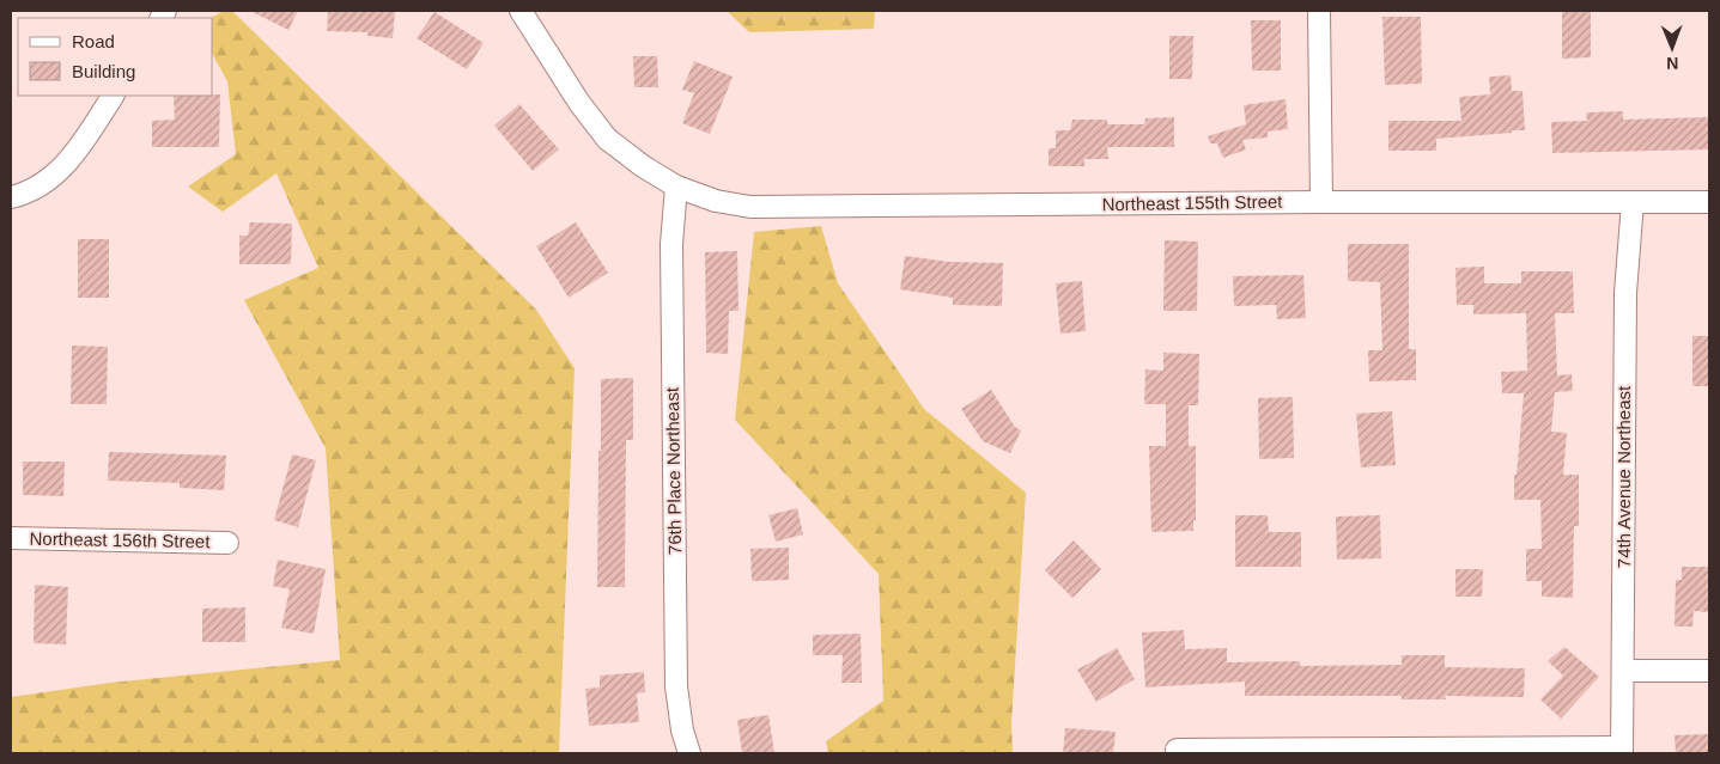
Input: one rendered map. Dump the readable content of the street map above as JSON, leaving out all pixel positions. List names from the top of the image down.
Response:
{
  "streets": {
    "street": [
      "Northeast 155th Street",
      "76th Place Northeast",
      "74th Avenue Northeast",
      "Northeast 156th Street"
    ]
  },
  "crossings": [
    ["Northeast 155th Street", "76th Place Northeast"],
    ["Northeast 155th Street", "74th Avenue Northeast"]
  ],
  "legend": ["Road", "Building"],
  "north": "bottom"
}
